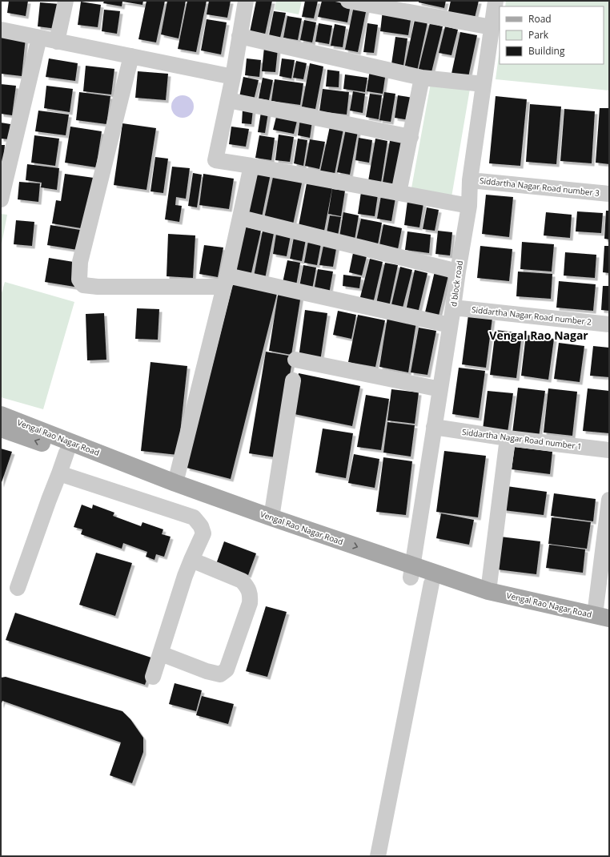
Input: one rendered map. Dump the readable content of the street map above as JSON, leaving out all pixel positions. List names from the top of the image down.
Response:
{
  "streets": {
    "main road": ["Vengal Rao Nagar Road"],
    "street": [
      "Siddartha Nagar Road number 3",
      "d block road",
      "Siddartha Nagar Road number 2",
      "Siddartha Nagar Road number 1"
    ]
  },
  "crossings": [
    ["Siddartha Nagar Road number 3", "d block road"],
    ["d block road", "Siddartha Nagar Road number 2"],
    ["d block road", "Vengal Rao Nagar Road"],
    ["d block road", "Siddartha Nagar Road number 1"]
  ],
  "districts": ["Vengal Rao Nagar"],
  "legend": ["Road", "Park", "Building"]
}
